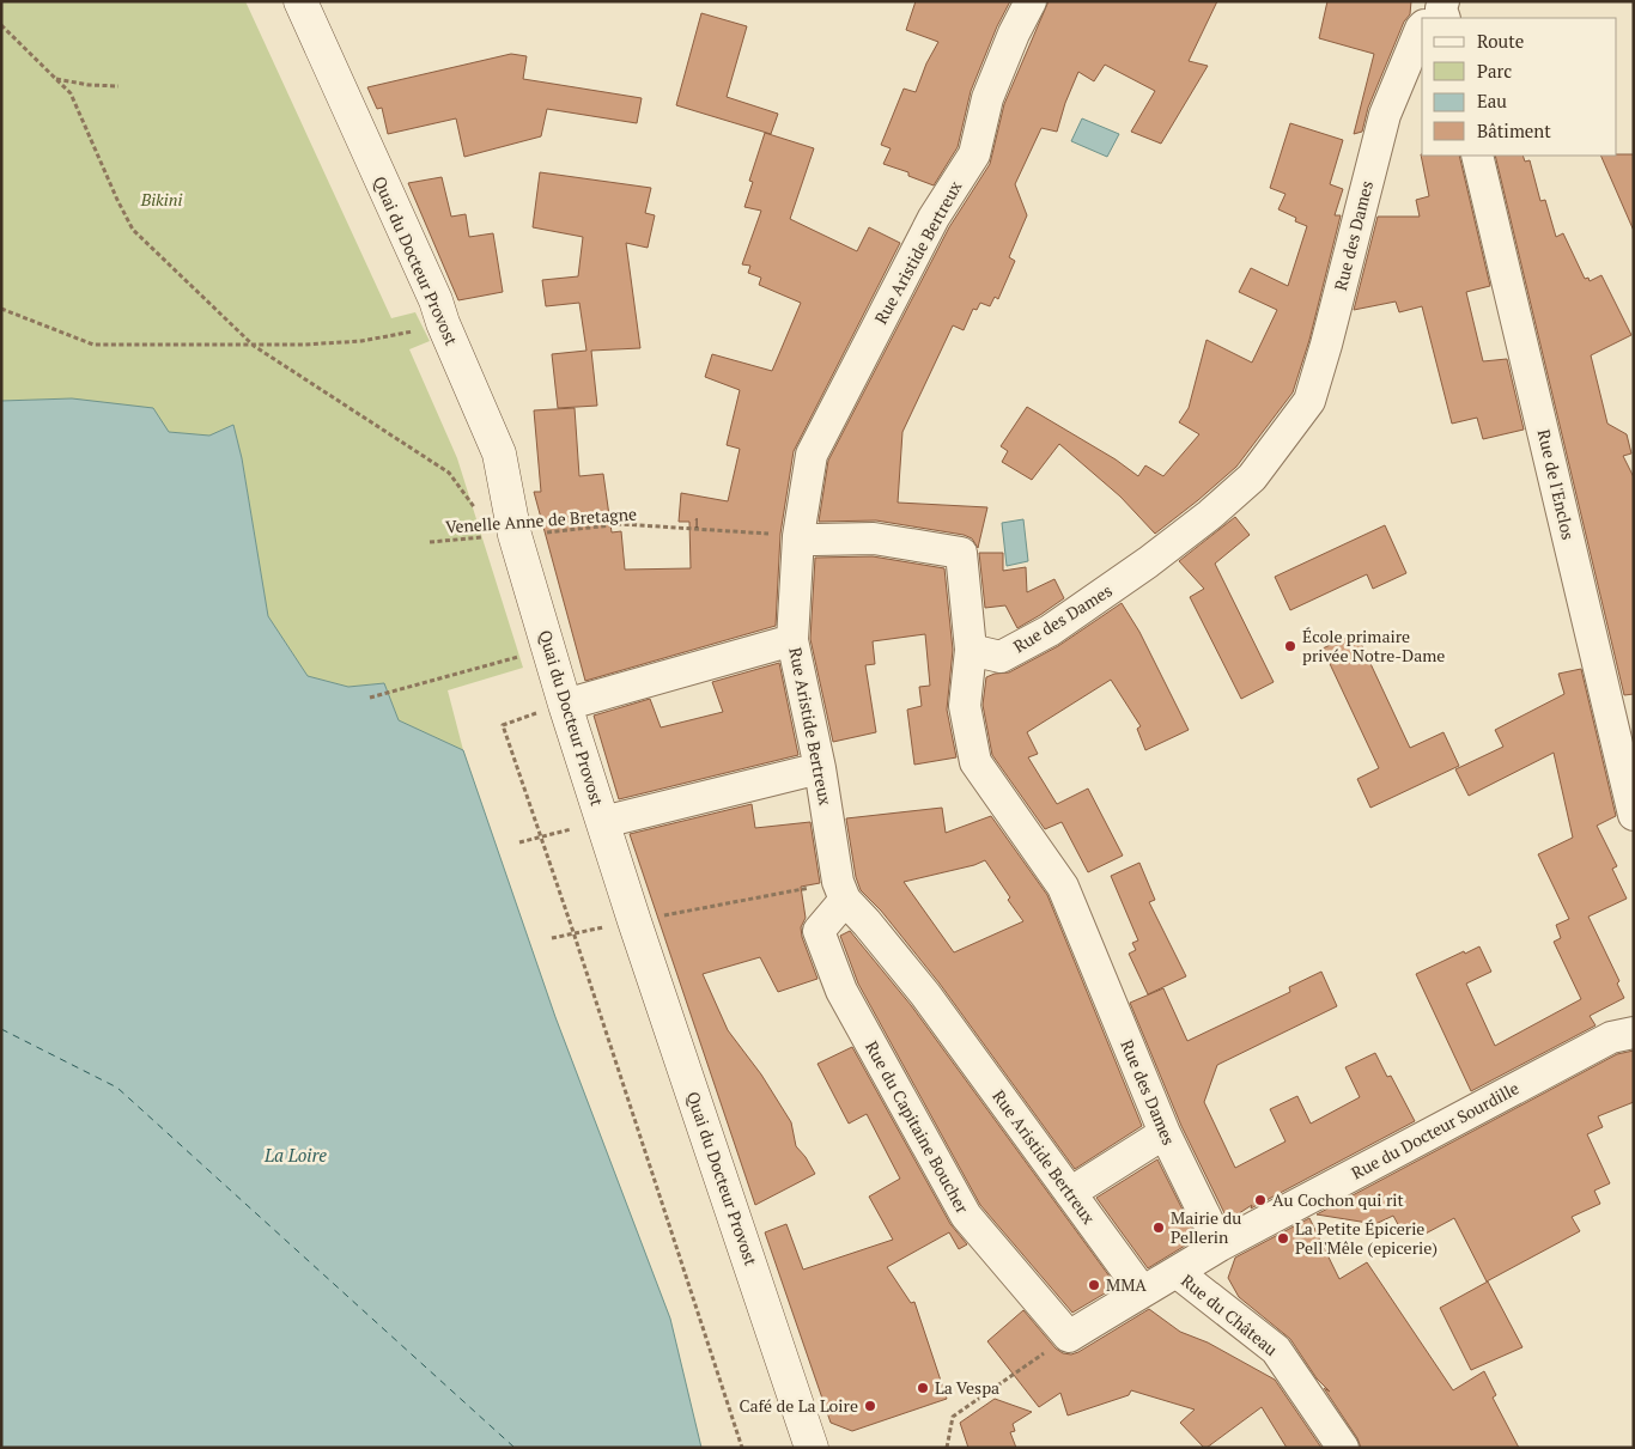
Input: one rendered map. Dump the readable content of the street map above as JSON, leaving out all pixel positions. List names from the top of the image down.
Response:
{
  "streets": {
    "street": [
      "Rue des Dames",
      "Rue Aristide Bertreux",
      "Quai du Docteur Provost",
      "Rue de l'Enclos",
      "Rue du Capitaine Boucher",
      "Rue du Docteur Sourdille",
      "Rue du Château"
    ],
    "path": ["Venelle Anne de Bretagne"]
  },
  "crossings": [
    ["Rue des Dames", "Rue du Docteur Sourdille"],
    ["Rue Aristide Bertreux", "Venelle Anne de Bretagne"],
    ["Rue Aristide Bertreux", "Rue du Capitaine Boucher"],
    ["Quai du Docteur Provost", "Venelle Anne de Bretagne"],
    ["Rue du Docteur Sourdille", "Rue du Château"]
  ],
  "water": ["La Loire"],
  "parks": ["Bikini"],
  "places": [
    "École primaire privée Notre-Dame",
    "Au Cochon qui rit",
    "Mairie du Pellerin",
    "La Petite Épicerie Pell'Mêle (epicerie)",
    "MMA",
    "La Vespa",
    "Café de La Loire"
  ],
  "house_numbers": ["1"],
  "legend": [
    "Route",
    "Parc",
    "Eau",
    "Bâtiment"
  ]
}
